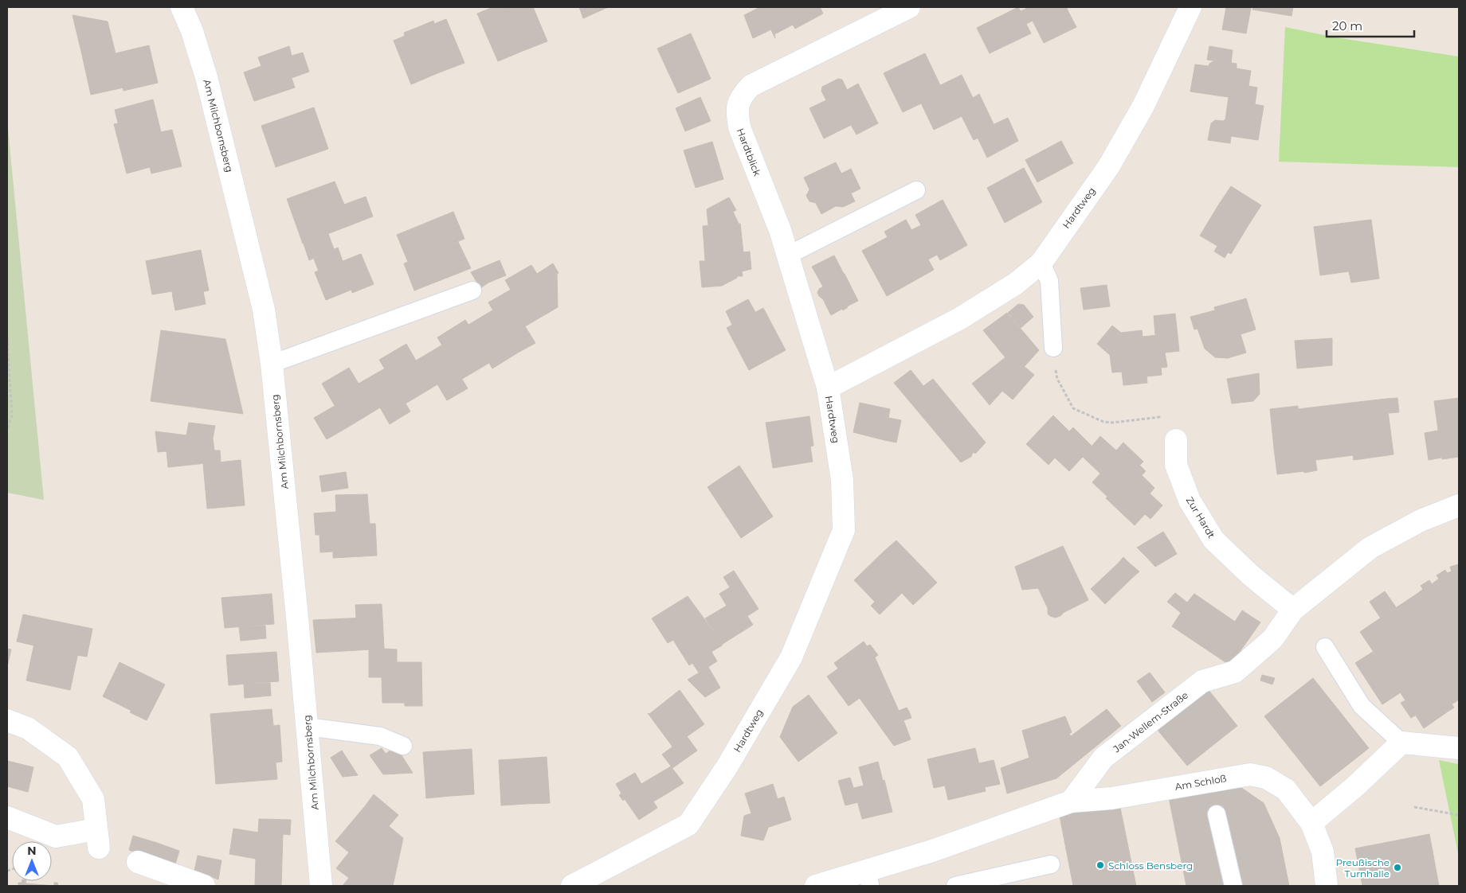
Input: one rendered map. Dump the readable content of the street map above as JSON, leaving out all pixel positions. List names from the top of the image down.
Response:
{
  "streets": {
    "street": [
      "Am Milchbornsberg",
      "Hardtblick",
      "Hardtweg",
      "Zur Hardt",
      "Jan-Wellem-Straße",
      "Am Schloß"
    ]
  },
  "crossings": [
    ["Hardtblick", "Hardtweg"],
    ["Zur Hardt", "Jan-Wellem-Straße"],
    ["Jan-Wellem-Straße", "Am Schloß"]
  ],
  "places": ["Schloss Bensberg", "Preußische Turnhalle"],
  "scale_bar": "20 m",
  "north": "top"
}
